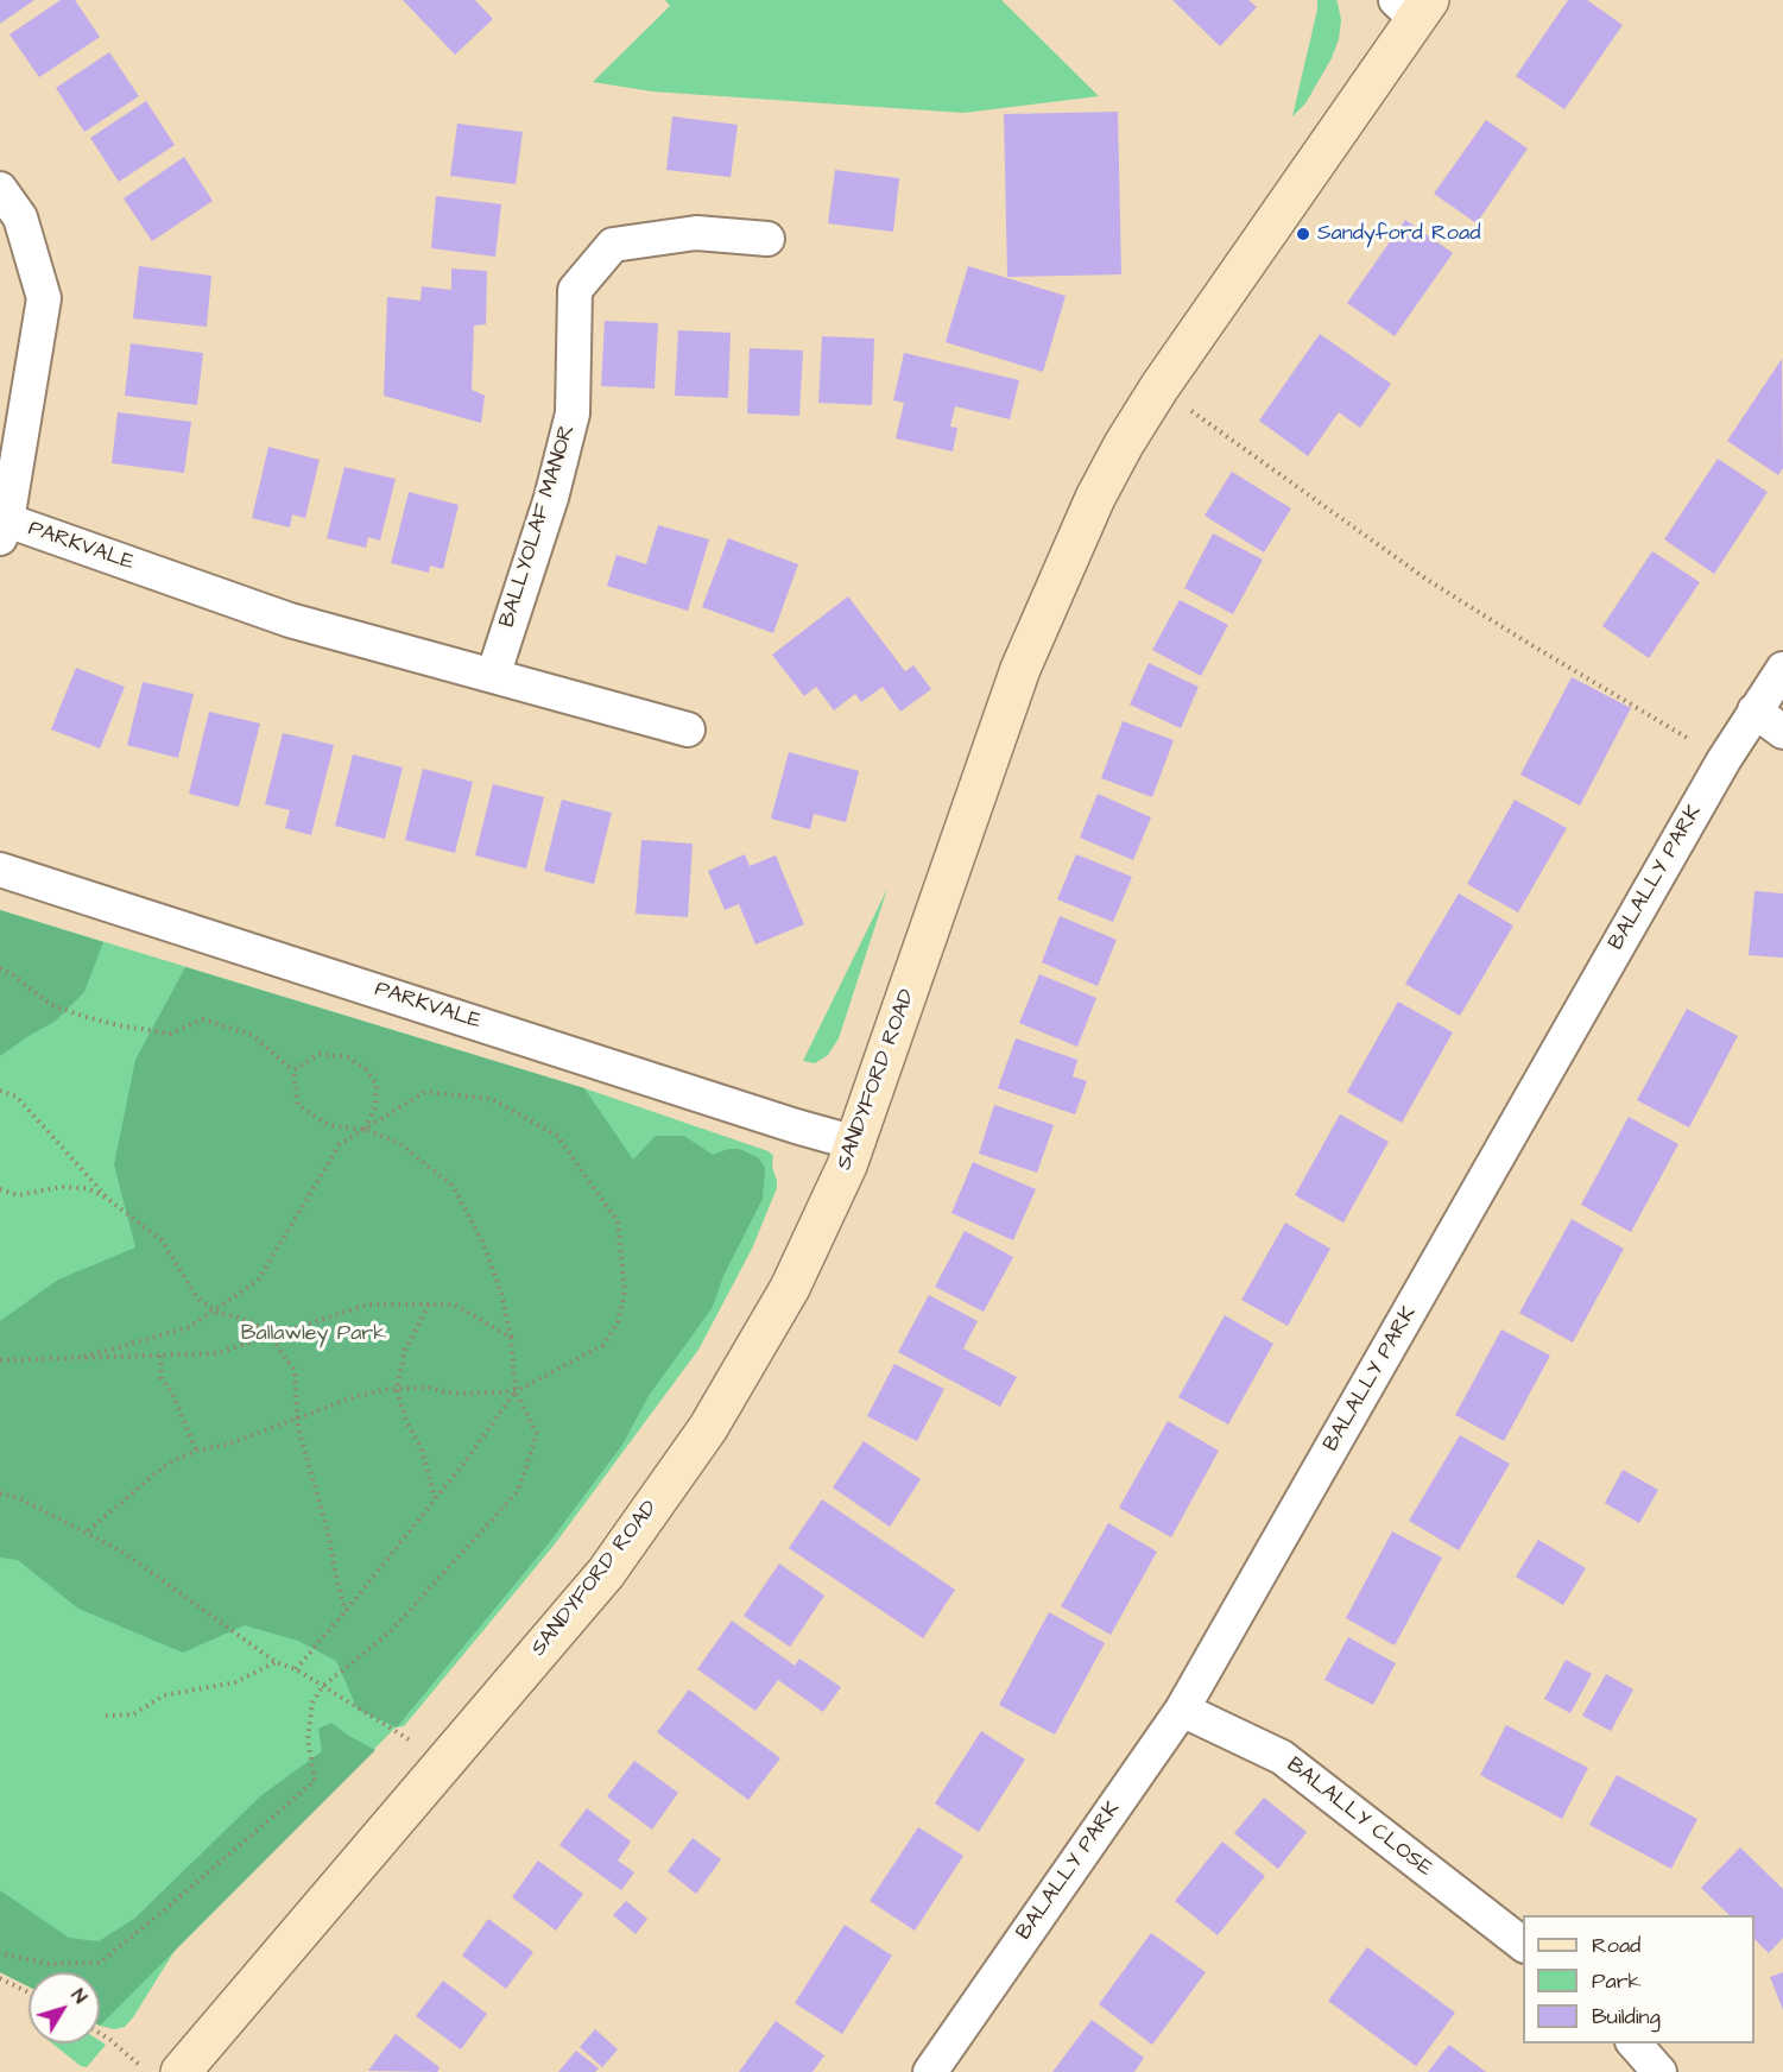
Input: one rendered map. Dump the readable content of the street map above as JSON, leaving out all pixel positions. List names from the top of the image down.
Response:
{
  "streets": {
    "main road": ["SANDYFORD ROAD"],
    "street": [
      "BALLYOLAF MANOR",
      "PARKVALE",
      "BALALLY PARK",
      "BALALLY CLOSE"
    ]
  },
  "crossings": [
    ["BALLYOLAF MANOR", "PARKVALE"],
    ["PARKVALE", "SANDYFORD ROAD"],
    ["BALALLY PARK", "BALALLY CLOSE"]
  ],
  "parks": ["Ballawley Park"],
  "places": ["Sandyford Road"],
  "legend": ["Road", "Park", "Building"],
  "north": "top right"
}
